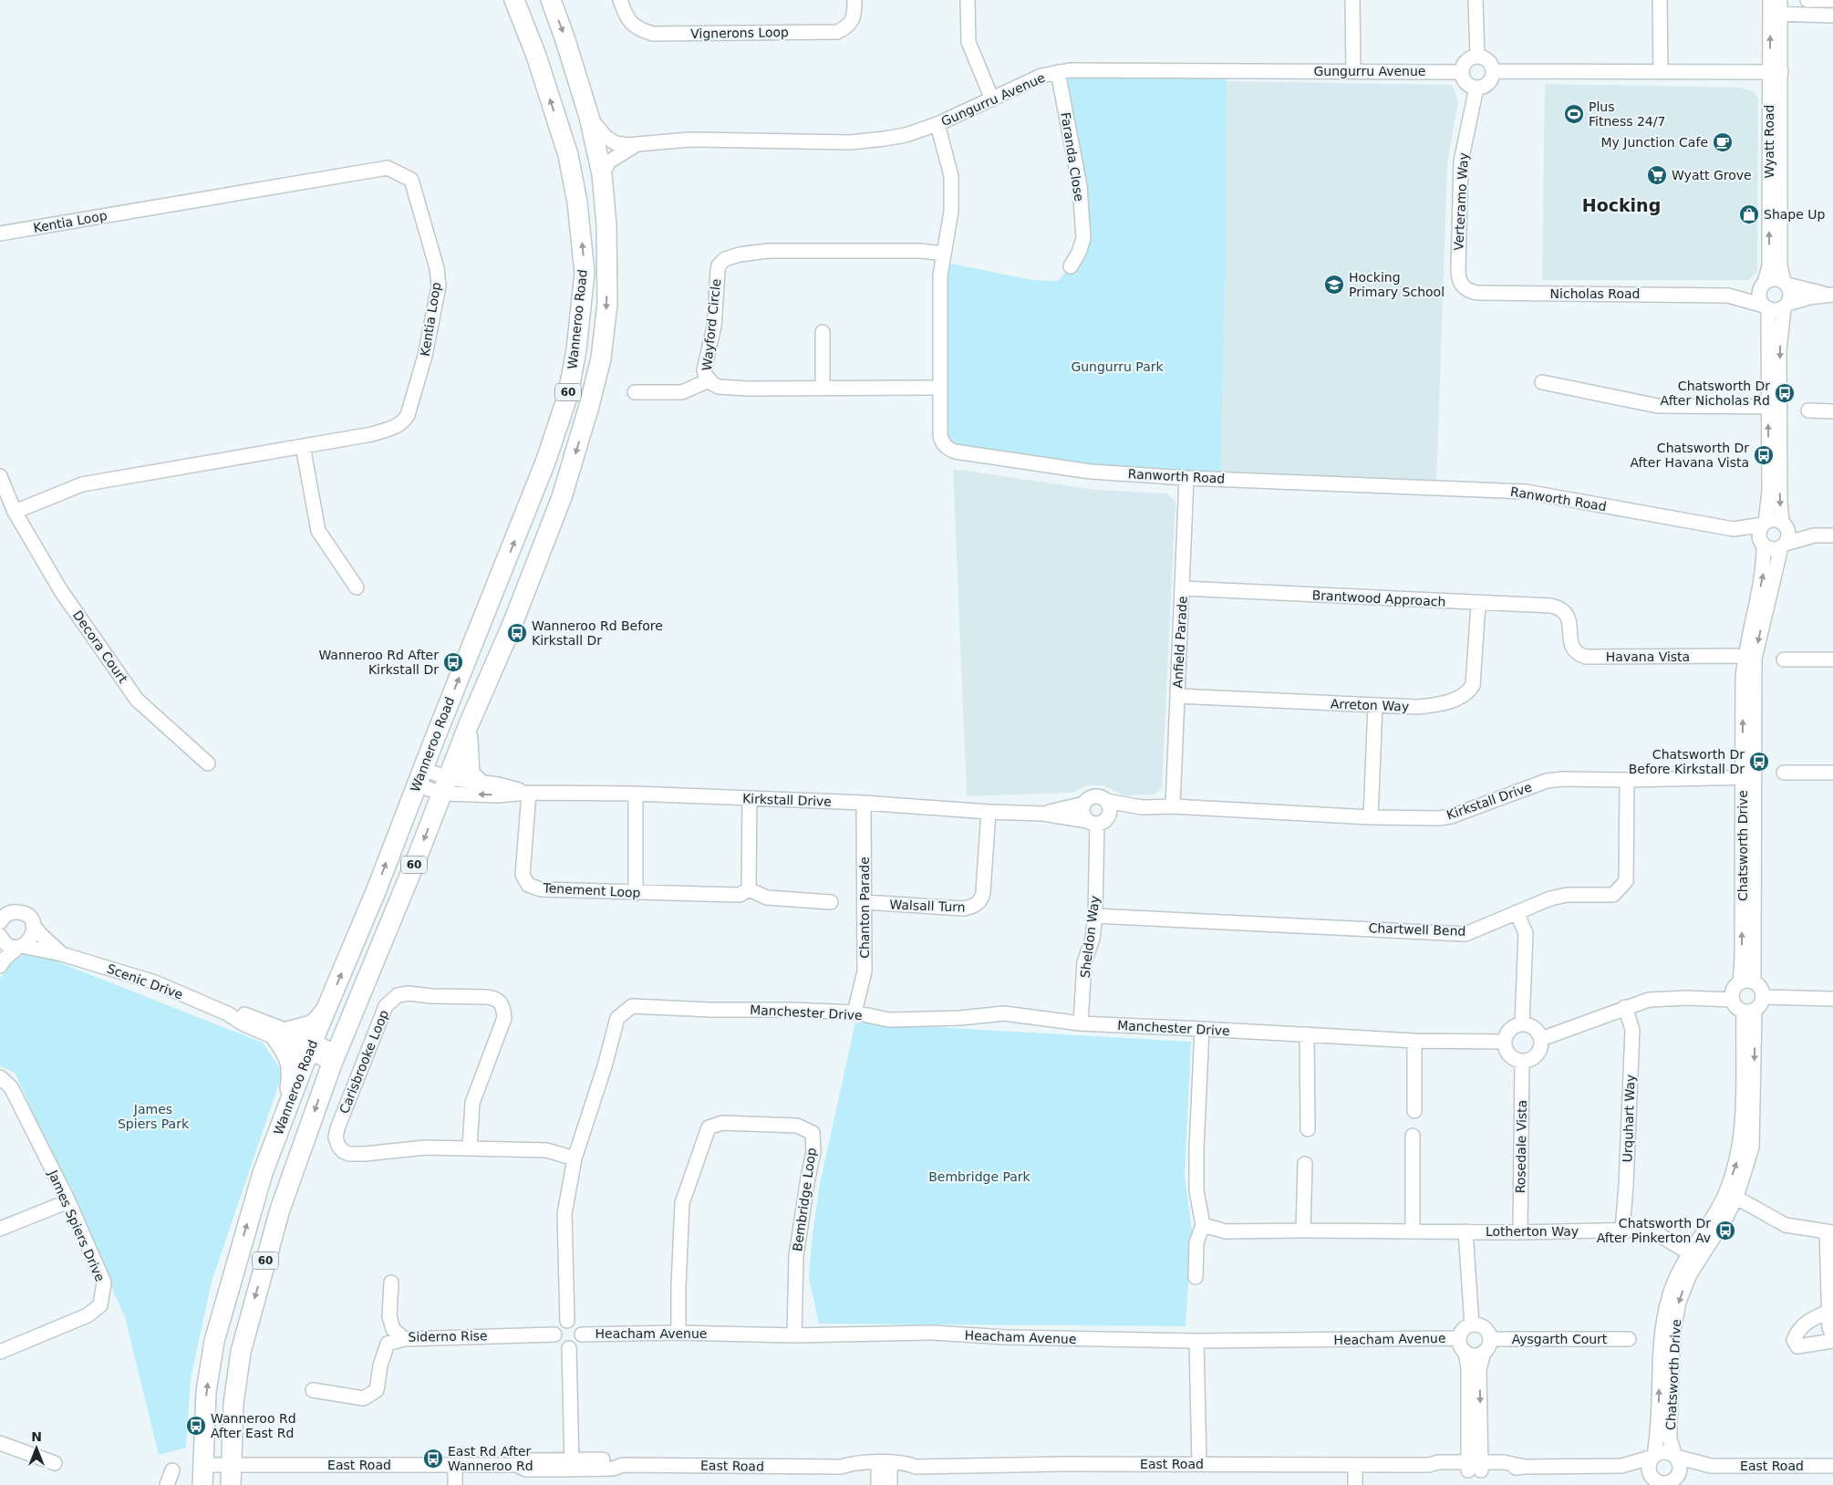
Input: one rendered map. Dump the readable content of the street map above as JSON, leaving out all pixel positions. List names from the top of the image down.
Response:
{
  "streets": {
    "highway": ["Wanneroo Road", "60"],
    "street": [
      "Vignerons Loop",
      "Gungurru Avenue",
      "Wyatt Road",
      "Faranda Close",
      "Verteramo Way",
      "Kentia Loop",
      "Nicholas Road",
      "Wayford Circle",
      "Ranworth Road",
      "Brantwood Approach",
      "Anfield Parade",
      "Decora Court",
      "Havana Vista",
      "Arreton Way",
      "Kirkstall Drive",
      "Chatsworth Drive",
      "Tenement Loop",
      "Walsall Turn",
      "Chanton Parade",
      "Chartwell Bend",
      "Sheldon Way",
      "Scenic Drive",
      "Manchester Drive",
      "Carisbrooke Loop",
      "Urquhart Way",
      "Rosedale Vista",
      "Bembridge Loop",
      "James Spiers Drive",
      "Lotherton Way",
      "Heacham Avenue",
      "Siderno Rise",
      "Aysgarth Court",
      "East Road"
    ]
  },
  "crossings": [
    ["Gungurru Avenue", "Faranda Close"],
    ["Gungurru Avenue", "Verteramo Way"],
    ["Gungurru Avenue", "Wanneroo Road"],
    ["Gungurru Avenue", "Ranworth Road"],
    ["Wyatt Road", "Nicholas Road"],
    ["Verteramo Way", "Nicholas Road"],
    ["Kentia Loop", "Decora Court"],
    ["Wanneroo Road", "Kirkstall Drive"],
    ["Wanneroo Road", "Scenic Drive"],
    ["Wanneroo Road", "East Road"],
    ["Wayford Circle", "Ranworth Road"],
    ["Ranworth Road", "Anfield Parade"],
    ["Ranworth Road", "Chatsworth Drive"],
    ["Brantwood Approach", "Anfield Parade"],
    ["Brantwood Approach", "Havana Vista"],
    ["Brantwood Approach", "Arreton Way"],
    ["Anfield Parade", "Arreton Way"],
    ["Anfield Parade", "Kirkstall Drive"],
    ["Havana Vista", "Chatsworth Drive"],
    ["Kirkstall Drive", "Chatsworth Drive"],
    ["Kirkstall Drive", "Tenement Loop"],
    ["Kirkstall Drive", "Walsall Turn"],
    ["Kirkstall Drive", "Chanton Parade"],
    ["Kirkstall Drive", "Chartwell Bend"],
    ["Kirkstall Drive", "Sheldon Way"],
    ["Chatsworth Drive", "Lotherton Way"],
    ["Chatsworth Drive", "East Road"],
    ["Walsall Turn", "Chanton Parade"],
    ["Chanton Parade", "Manchester Drive"],
    ["Chartwell Bend", "Sheldon Way"],
    ["Sheldon Way", "Manchester Drive"],
    ["Manchester Drive", "Carisbrooke Loop"],
    ["Manchester Drive", "Rosedale Vista"],
    ["Manchester Drive", "Heacham Avenue"],
    ["Manchester Drive", "Siderno Rise"],
    ["Urquhart Way", "Lotherton Way"],
    ["Rosedale Vista", "Lotherton Way"],
    ["Bembridge Loop", "Heacham Avenue"],
    ["Heacham Avenue", "Siderno Rise"],
    ["Heacham Avenue", "Aysgarth Court"]
  ],
  "districts": ["Hocking"],
  "parks": ["Gungurru Park", "James Spiers Park", "Bembridge Park"],
  "places": {
    "sports": ["Plus Fitness 24/7"],
    "cafe": ["My Junction Cafe"],
    "supermarket": ["Wyatt Grove"],
    "shop": ["Shape Up"],
    "school or university": ["Hocking Primary School"],
    "bus stop": [
      "Chatsworth Dr After Nicholas Rd",
      "Chatsworth Dr After Havana Vista",
      "Wanneroo Rd Before Kirkstall Dr",
      "Wanneroo Rd After Kirkstall Dr",
      "Chatsworth Dr Before Kirkstall Dr",
      "Chatsworth Dr After Pinkerton Av",
      "Wanneroo Rd After East Rd",
      "East Rd After Wanneroo Rd"
    ]
  },
  "north": "top"
}
